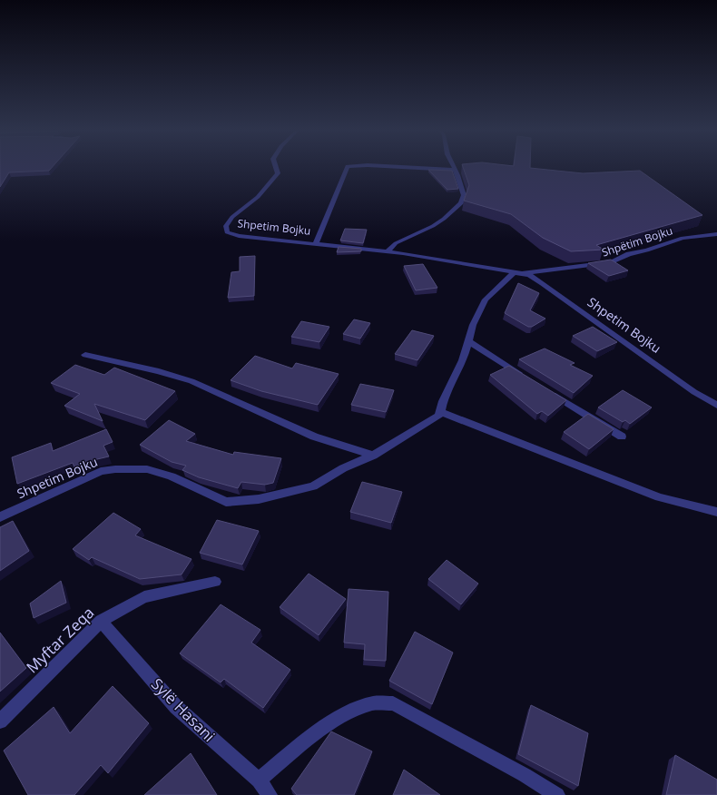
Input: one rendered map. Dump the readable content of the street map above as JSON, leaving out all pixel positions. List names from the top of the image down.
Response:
{
  "streets": {
    "street": [
      "Shpetim Bojku",
      "Shpëtim Bojku",
      "Myftar Zeqa",
      "Sylë Hasani"
    ]
  },
  "crossings": [
    ["Shpetim Bojku", "Shpëtim Bojku"],
    ["Myftar Zeqa", "Sylë Hasani"]
  ]
}
